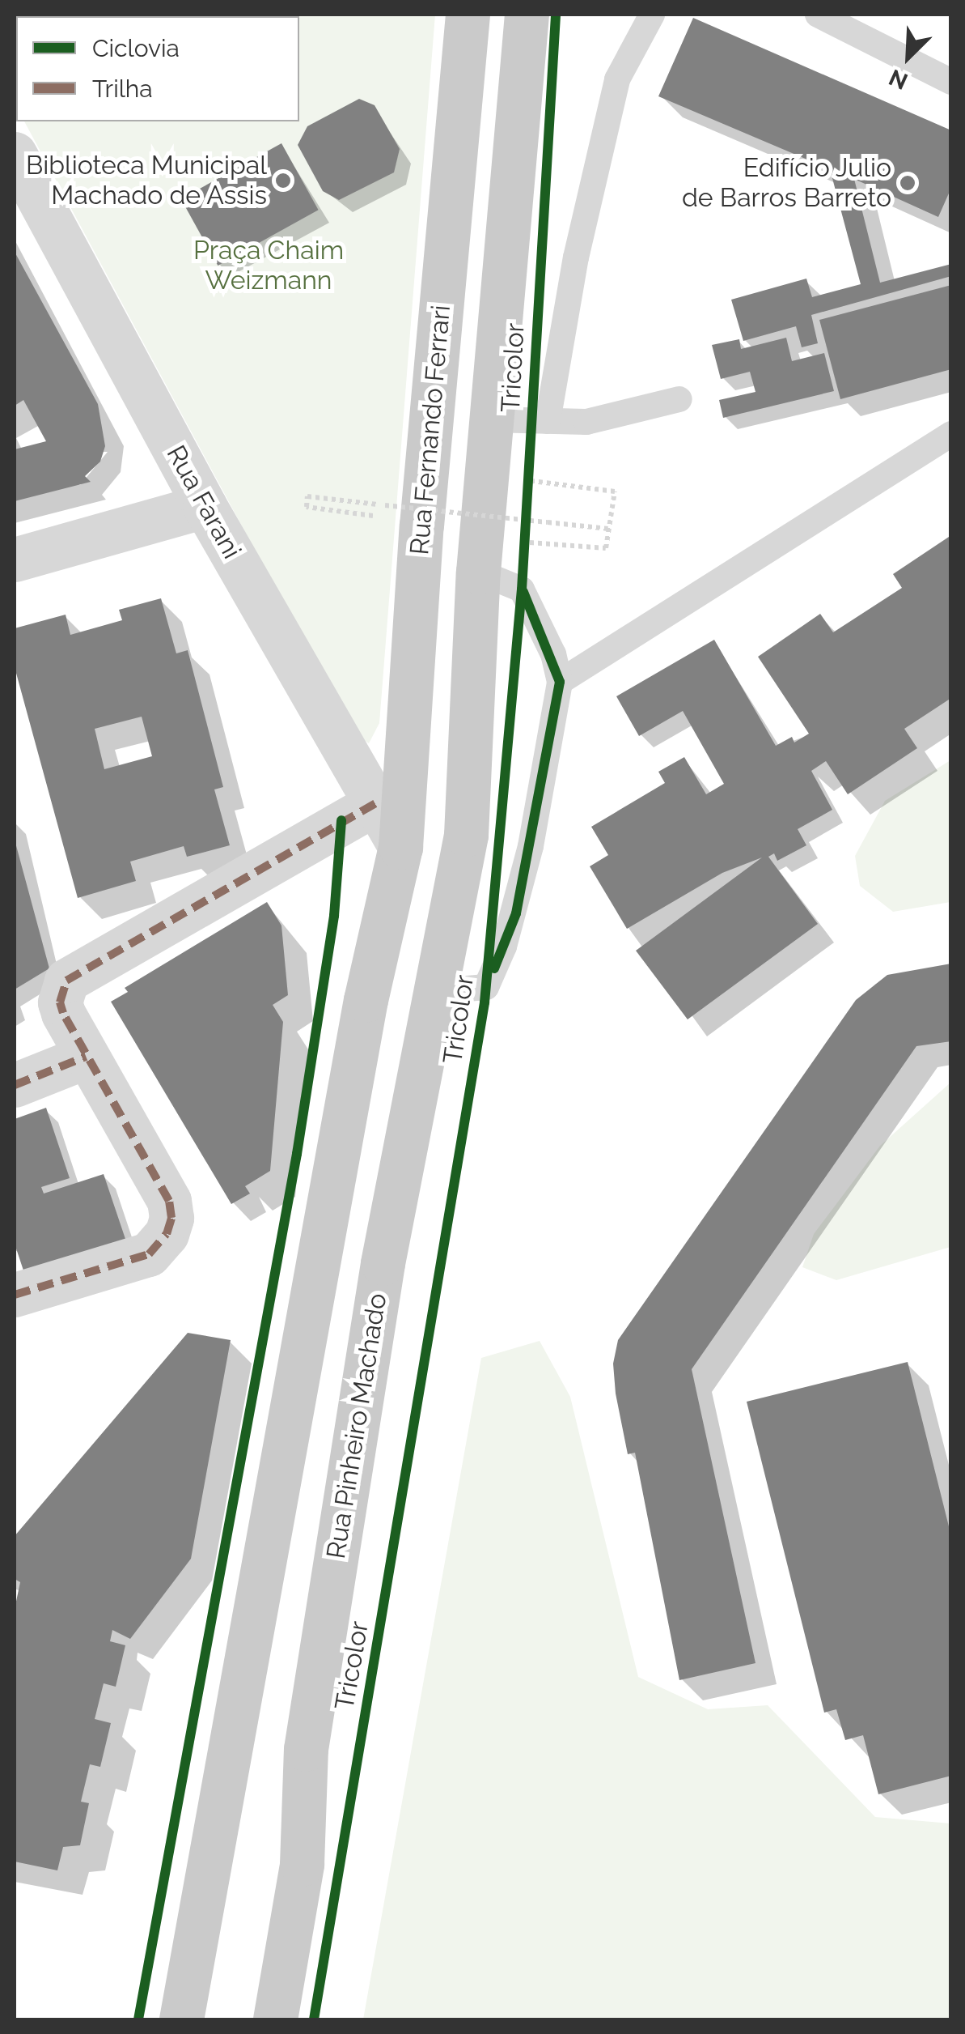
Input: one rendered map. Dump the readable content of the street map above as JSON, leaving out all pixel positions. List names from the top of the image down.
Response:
{
  "streets": {
    "main road": ["Rua Fernando Ferrari", "Rua Pinheiro Machado"],
    "street": ["Rua Farani"],
    "cycle path": ["Tricolor"]
  },
  "crossings": [
    ["Rua Fernando Ferrari", "Rua Farani"]
  ],
  "parks": ["Praça Chaim Weizmann"],
  "places": ["Biblioteca Municipal Machado de Assis", "Edifício Julio de Barros Barreto"],
  "legend": ["Ciclovia", "Trilha"],
  "north": "bottom left"
}
